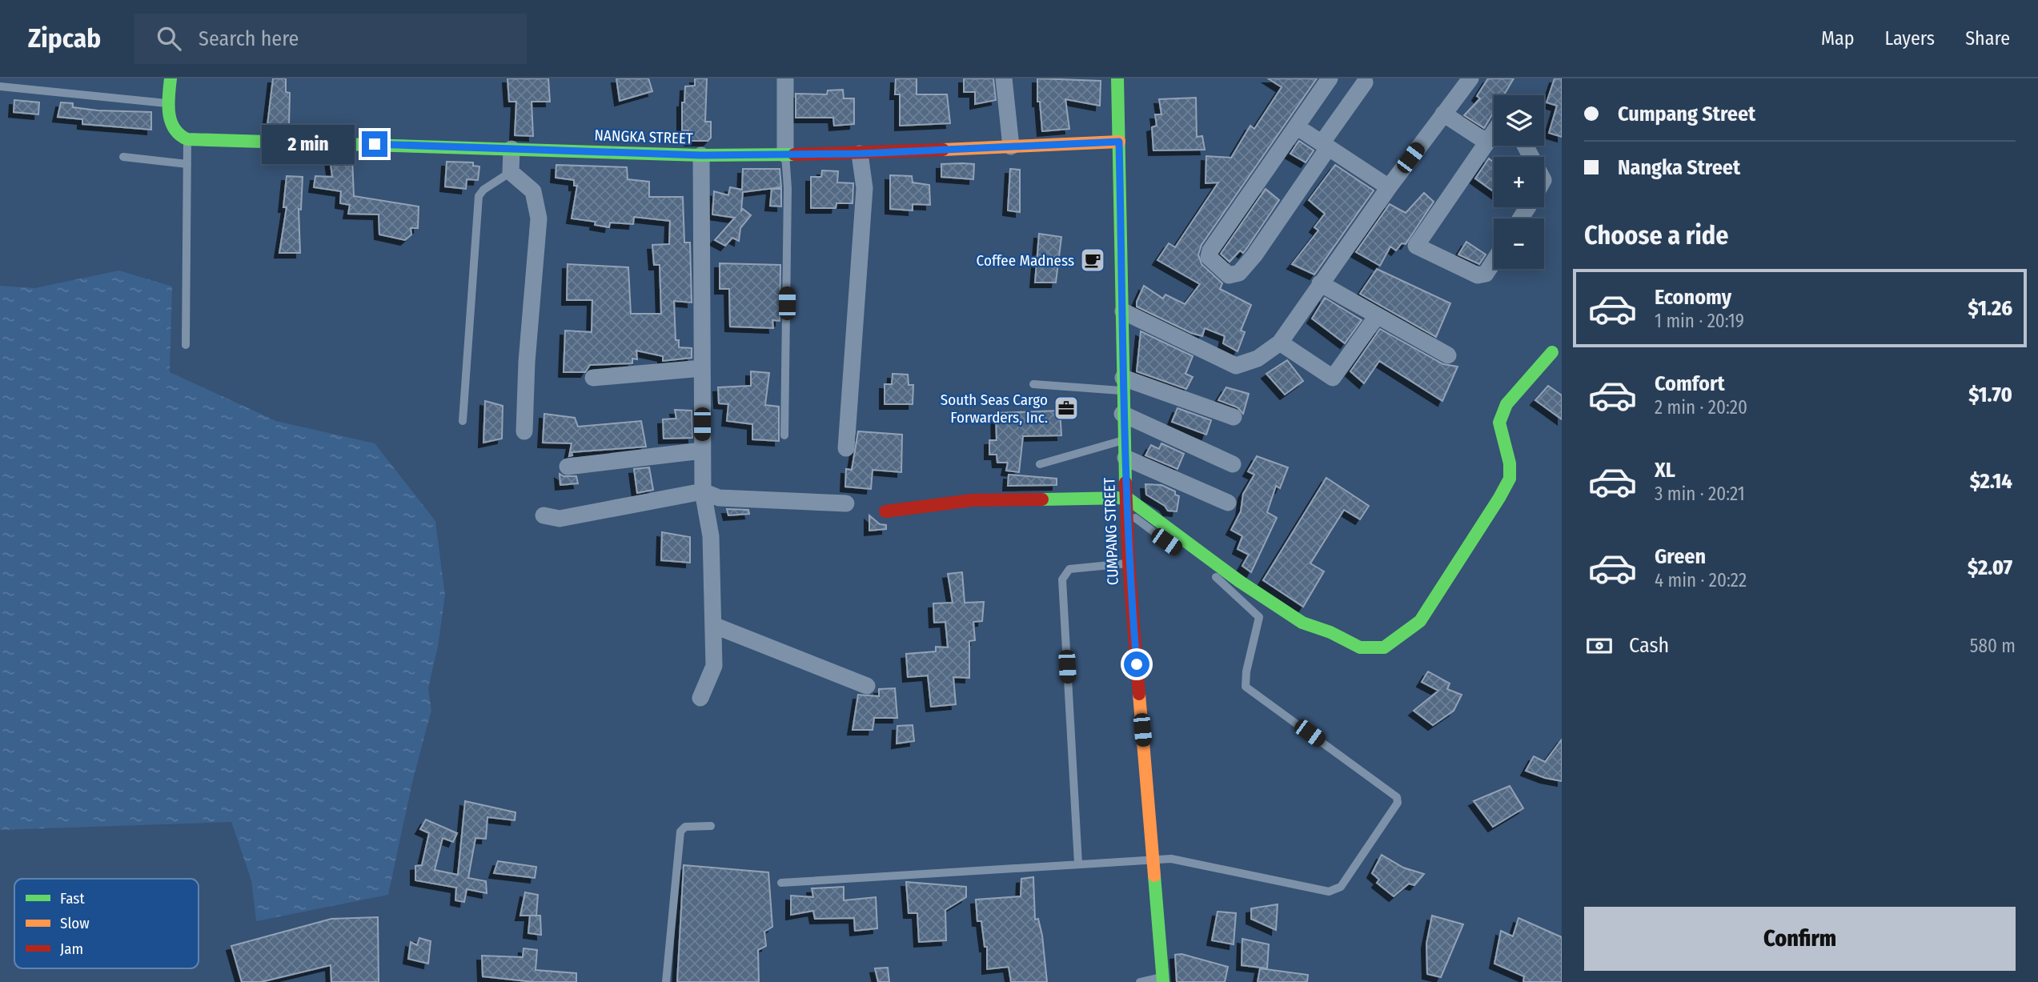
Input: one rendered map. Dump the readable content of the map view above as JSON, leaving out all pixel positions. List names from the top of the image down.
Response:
{
  "streets": {
    "street": ["NANGKA STREET", "CUMPANG STREET"]
  },
  "crossings": [
    ["NANGKA STREET", "CUMPANG STREET"]
  ],
  "places": {
    "cafe": ["Coffee Madness"],
    "office": ["South Seas Cargo Forwarders, Inc."]
  },
  "legend": ["Fast", "Slow", "Jam"],
  "page": {
    "header": "Zipcab",
    "search": "Search here",
    "nav": ["Map", "Layers", "Share"],
    "banner": ["Cumpang Street", "Nangka Street"],
    "map_buttons": ["+", "−"],
    "bubble": "2 min",
    "heading": "Choose a ride",
    "list": [
      {
        "name": "Economy",
        "note": "1 min · 20:19",
        "value": "$1.26"
      },
      {
        "name": "Comfort",
        "note": "2 min · 20:20",
        "value": "$1.70"
      },
      {
        "name": "XL",
        "note": "3 min · 20:21",
        "value": "$2.14"
      },
      {
        "name": "Green",
        "note": "4 min · 20:22",
        "value": "$2.07"
      }
    ],
    "pay": ["Cash", "580 m"],
    "buttons": "Confirm"
  }
}
